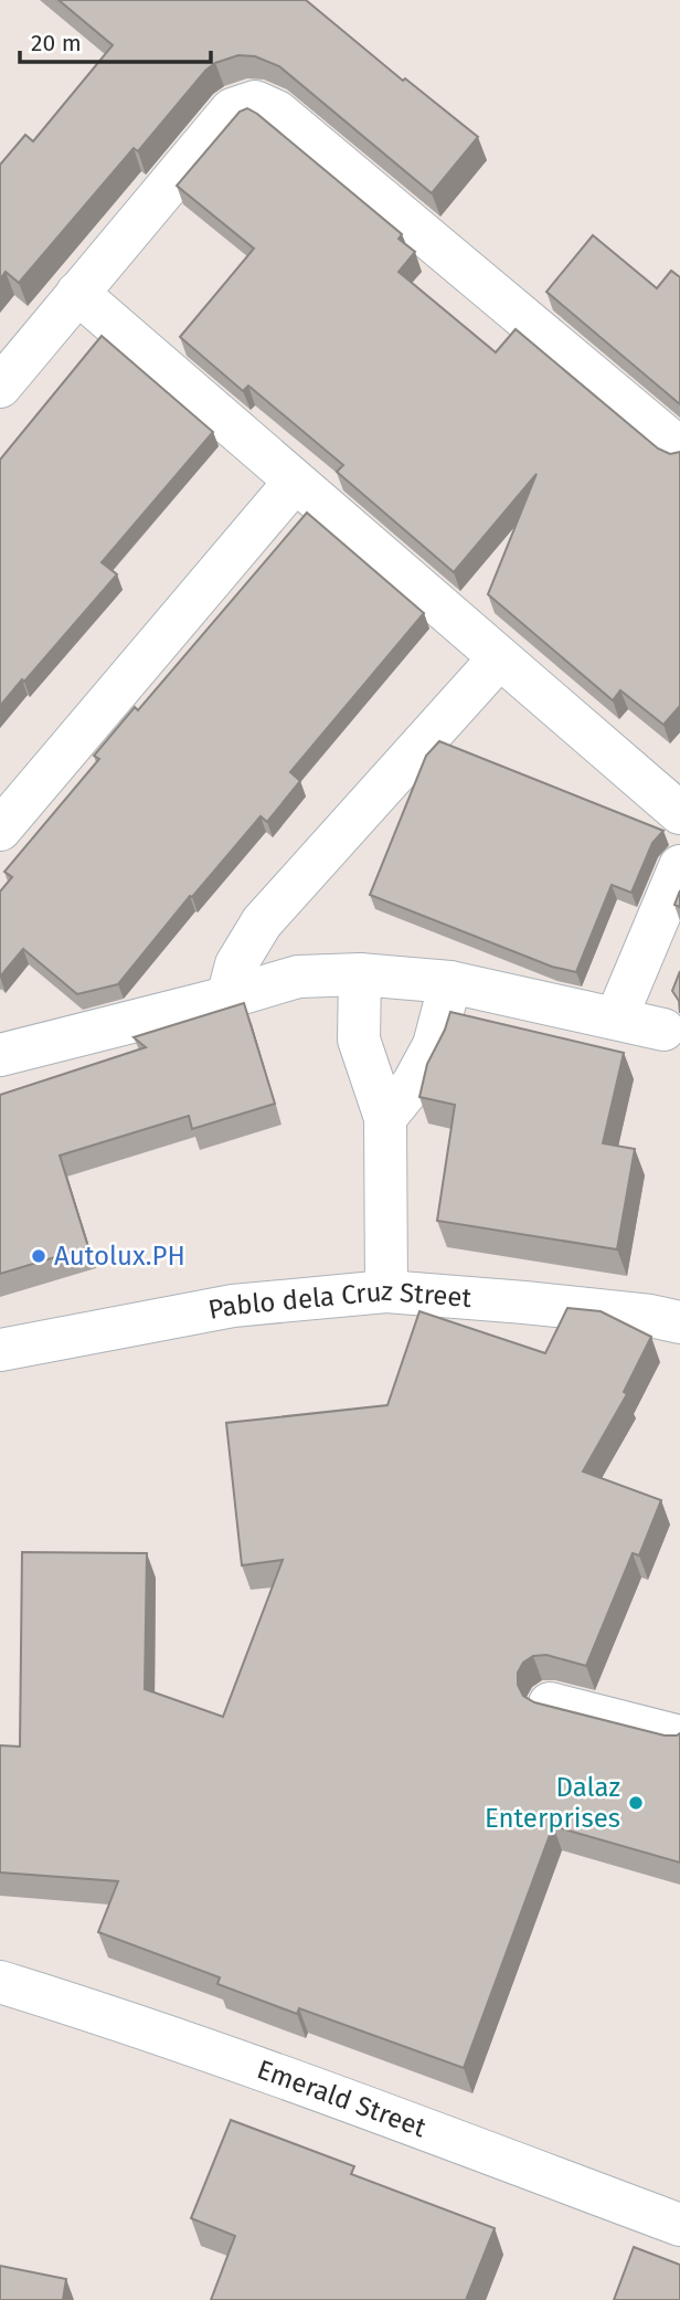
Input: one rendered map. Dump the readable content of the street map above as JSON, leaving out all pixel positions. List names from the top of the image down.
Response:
{
  "streets": {
    "street": ["Pablo dela Cruz Street", "Emerald Street"]
  },
  "places": ["Autolux.PH", "Dalaz Enterprises"],
  "scale_bar": "20 m"
}
